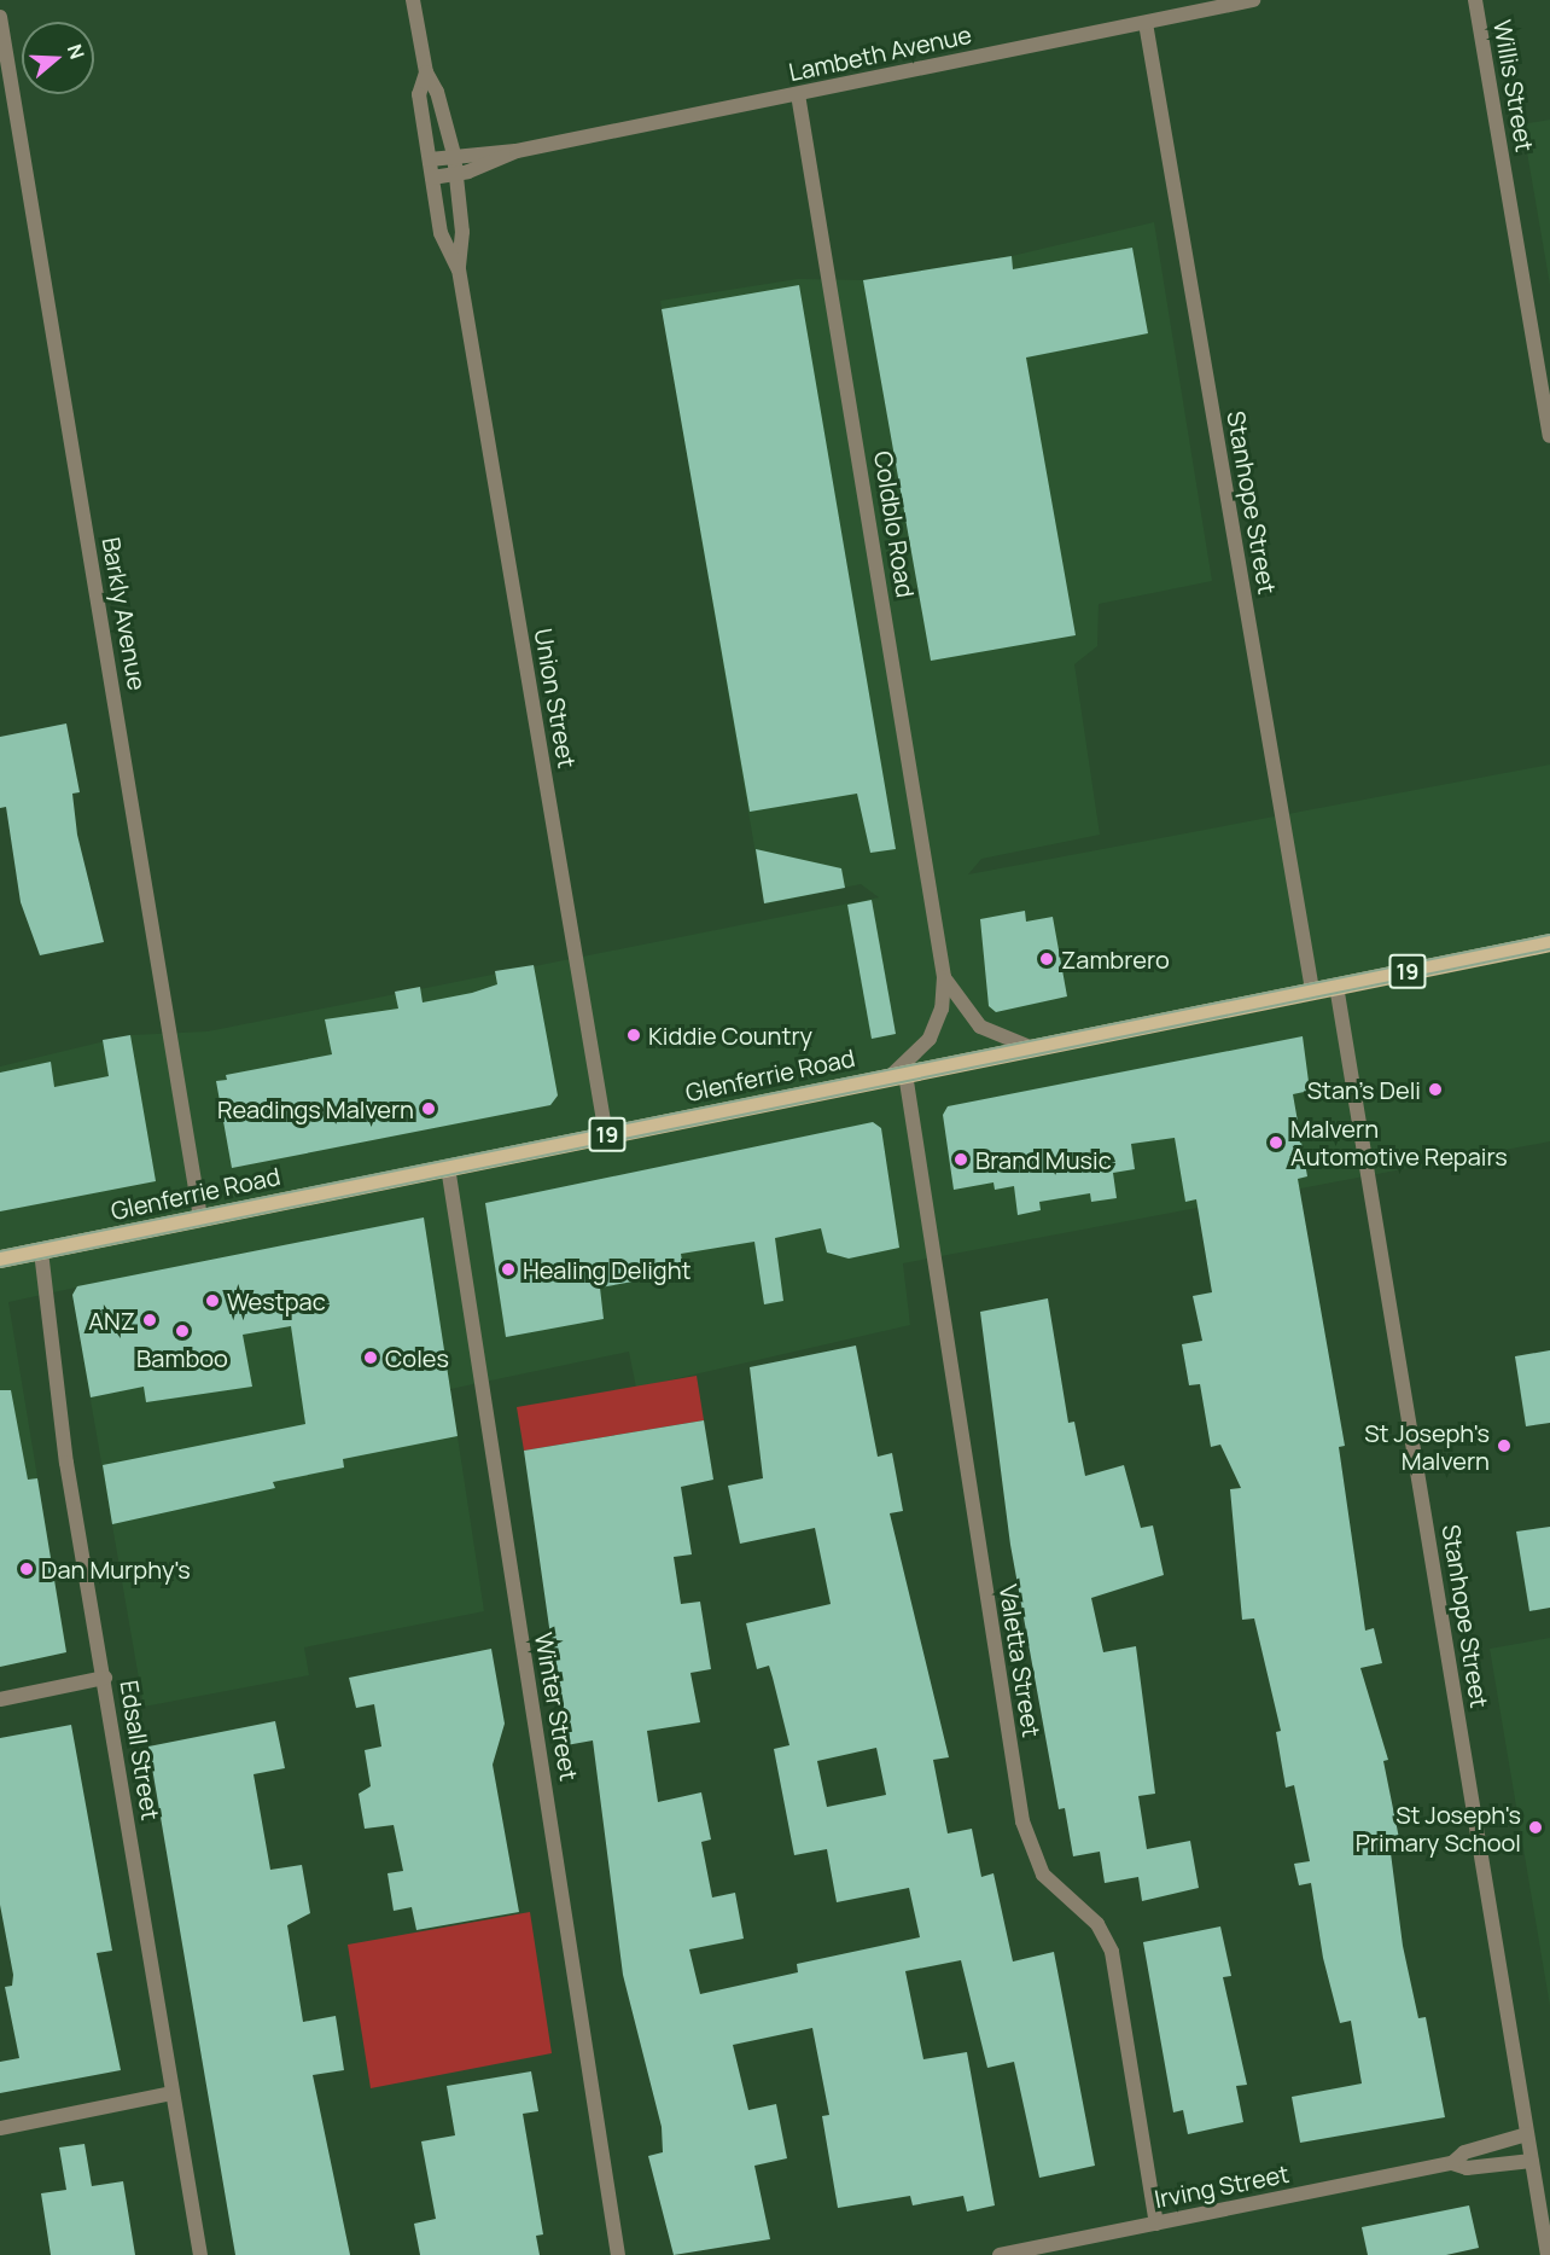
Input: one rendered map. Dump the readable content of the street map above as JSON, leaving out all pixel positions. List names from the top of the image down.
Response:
{
  "streets": {
    "main road": ["19", "Glenferrie Road"],
    "street": [
      "Lambeth Avenue",
      "Willis Street",
      "Stanhope Street",
      "Coldblo Road",
      "Barkly Avenue",
      "Union Street",
      "Valetta Street",
      "Winter Street",
      "Edsall Street",
      "Irving Street"
    ]
  },
  "crossings": [
    ["Lambeth Avenue", "Stanhope Street"],
    ["Lambeth Avenue", "Coldblo Road"],
    ["Lambeth Avenue", "Union Street"],
    ["Stanhope Street", "Glenferrie Road"],
    ["Stanhope Street", "Irving Street"],
    ["Coldblo Road", "Glenferrie Road"],
    ["Barkly Avenue", "Glenferrie Road"],
    ["Union Street", "Glenferrie Road"],
    ["Glenferrie Road", "Valetta Street"],
    ["Glenferrie Road", "Winter Street"],
    ["Glenferrie Road", "Edsall Street"],
    ["Valetta Street", "Irving Street"]
  ],
  "places": [
    "Zambrero",
    "Kiddie Country",
    "Stan's Deli",
    "Readings Malvern",
    "Malvern Automotive Repairs",
    "Brand Music",
    "Healing Delight",
    "Westpac",
    "ANZ",
    "Bamboo",
    "Coles",
    "St Joseph's Malvern",
    "Dan Murphy's",
    "St Joseph's Primary School"
  ],
  "north": "right"
}
